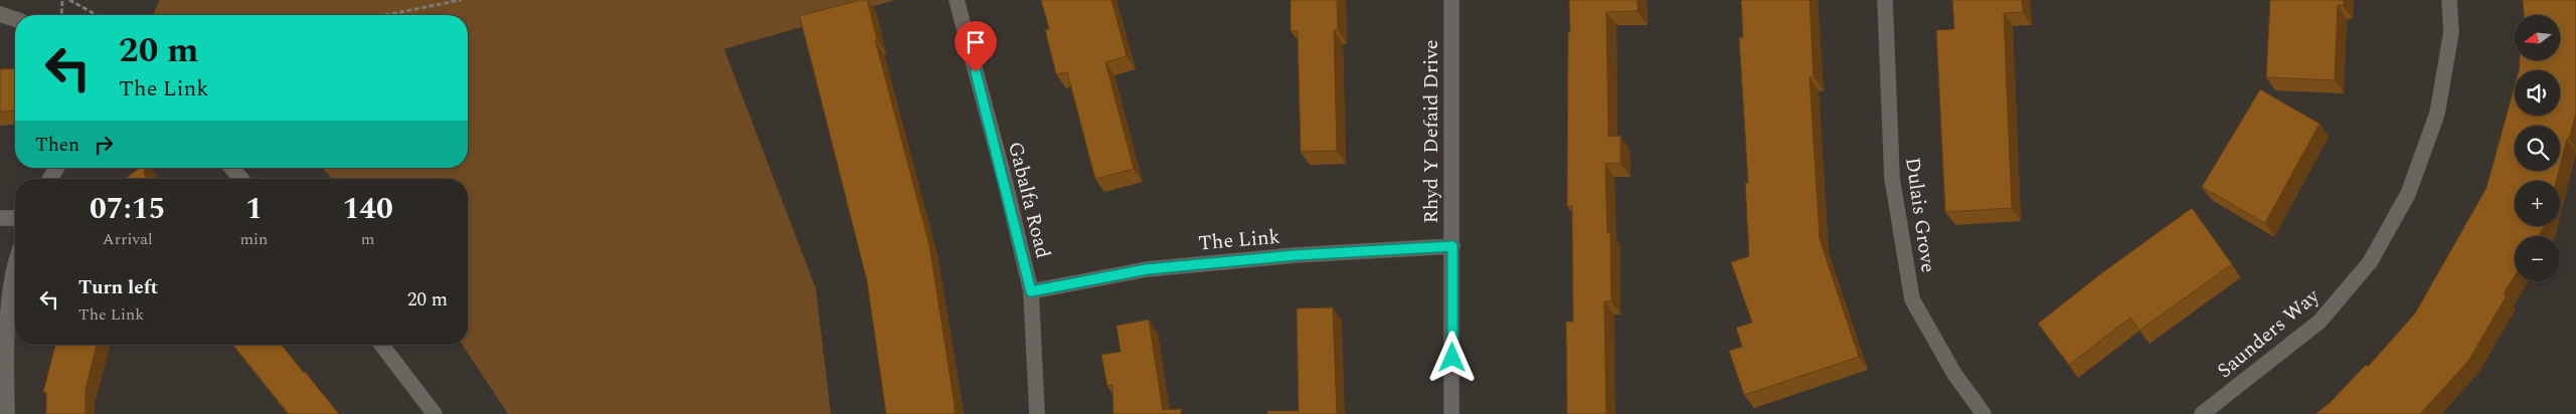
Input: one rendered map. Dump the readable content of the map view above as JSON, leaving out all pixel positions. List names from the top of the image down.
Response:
{
  "streets": {
    "street": [
      "Rhyd Y Defaid Drive",
      "Gabalfa Road",
      "Dulais Grove",
      "The Link",
      "Saunders Way"
    ]
  },
  "crossings": [
    ["Rhyd Y Defaid Drive", "The Link"],
    ["Gabalfa Road", "The Link"]
  ],
  "north": "left",
  "page": {
    "map_buttons": ["+", "−"],
    "turn": ["20 m", "The Link"],
    "then": "Then",
    "eta": [
      "07:15",
      "Arrival",
      "1",
      "min",
      "140",
      "m"
    ],
    "list": [
      {
        "name": "Turn left",
        "note": "The Link",
        "value": "20 m"
      }
    ]
  }
}
